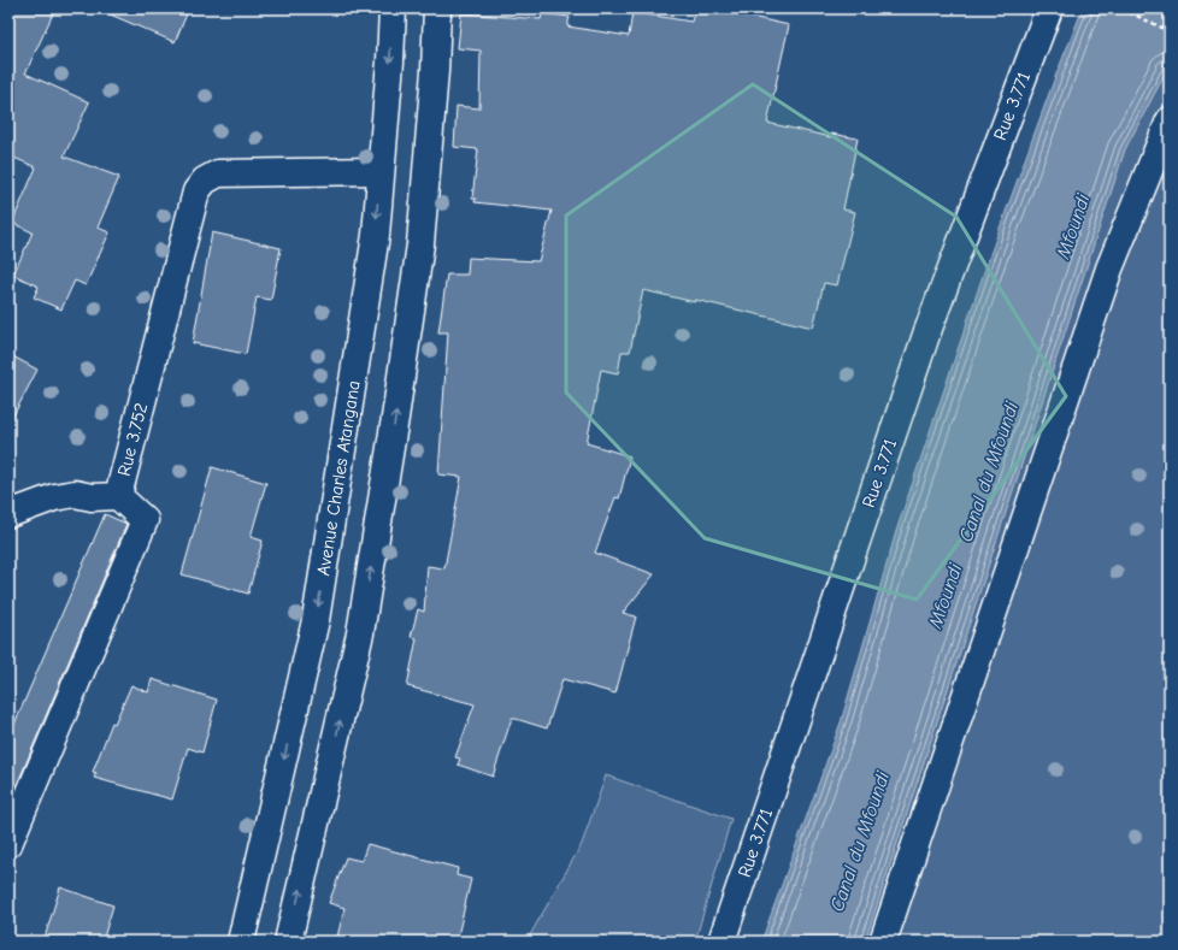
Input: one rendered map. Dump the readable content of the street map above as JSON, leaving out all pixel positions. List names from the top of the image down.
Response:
{
  "streets": {
    "main road": ["Rue 3.771", "Rue 3.752", "Avenue Charles Atangana"]
  },
  "crossings": [
    ["Rue 3.752", "Avenue Charles Atangana"]
  ],
  "water": ["Mfoundi", "Canal du Mfoundi"]
}
